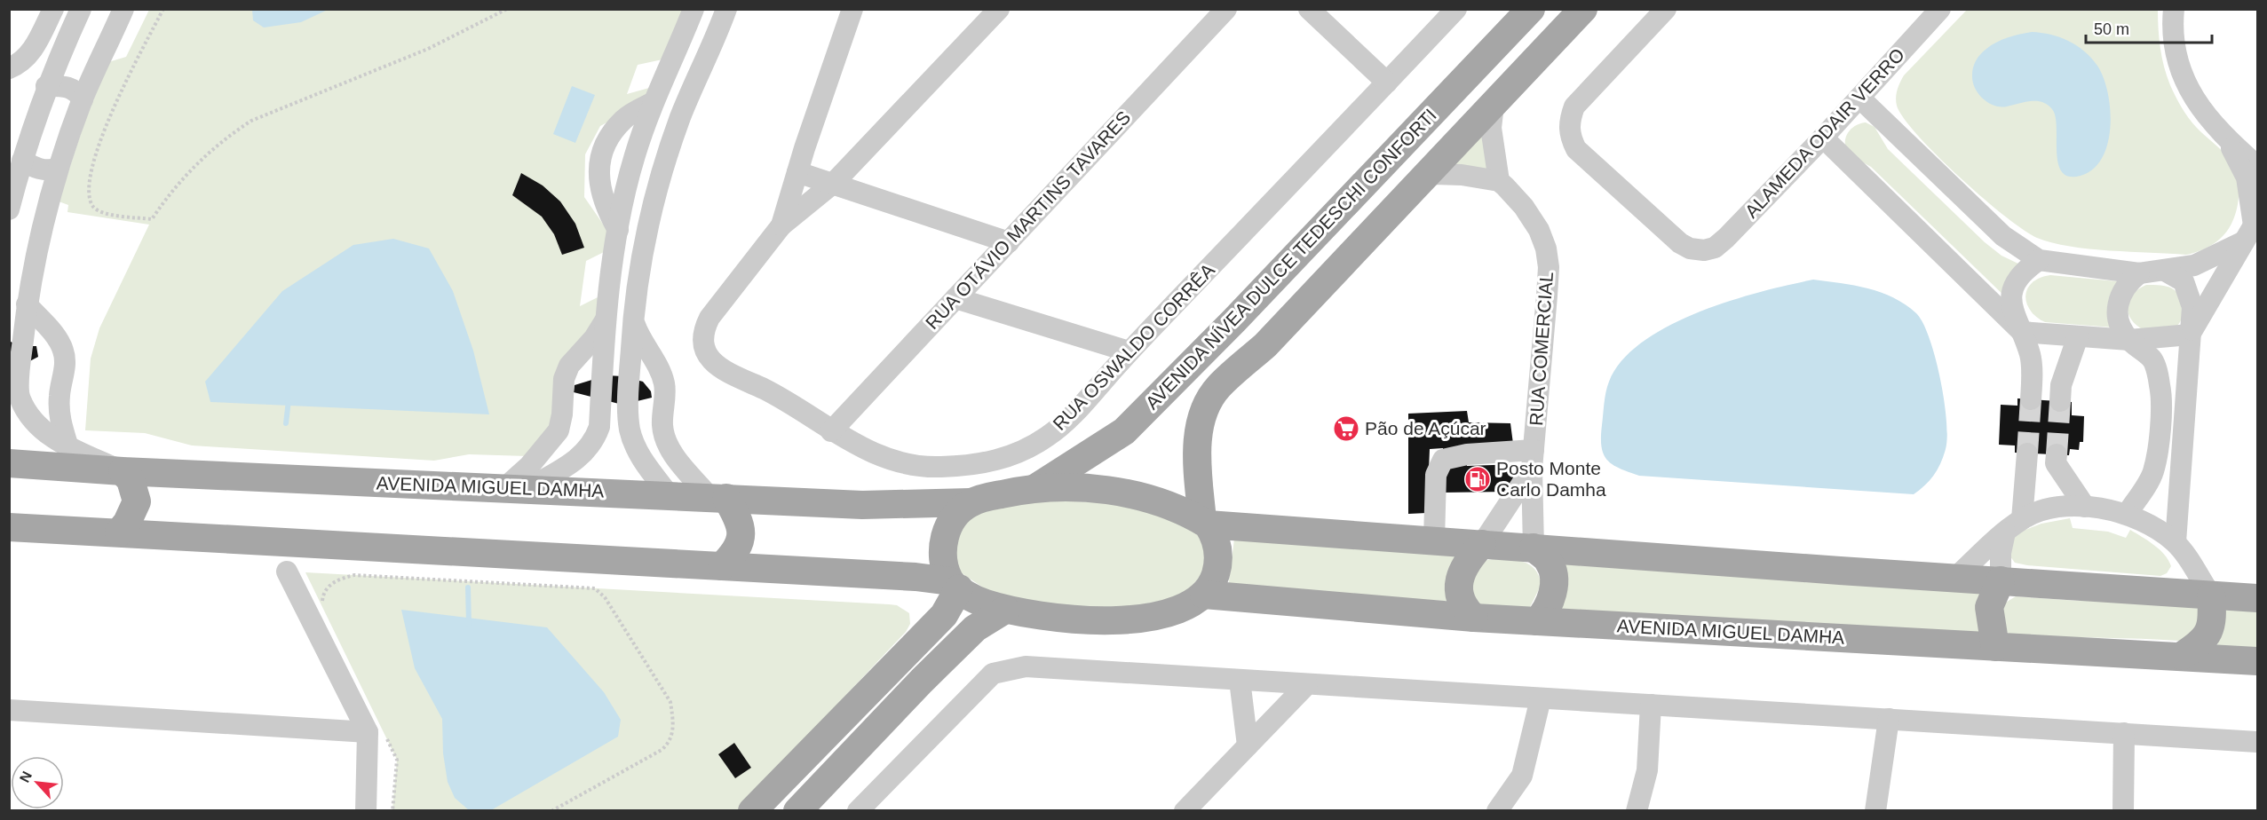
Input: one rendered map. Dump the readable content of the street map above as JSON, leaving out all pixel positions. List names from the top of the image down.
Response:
{
  "streets": {
    "main road": ["AVENIDA NÍVEA DULCE TEDESCHI CONFORTI", "AVENIDA MIGUEL DAMHA"],
    "street": [
      "ALAMEDA ODAIR VERRO",
      "RUA OTÁVIO MARTINS TAVARES",
      "RUA OSWALDO CORRÊA",
      "RUA COMERCIAL"
    ]
  },
  "crossings": [
    ["RUA OTÁVIO MARTINS TAVARES", "RUA OSWALDO CORRÊA"],
    ["AVENIDA NÍVEA DULCE TEDESCHI CONFORTI", "AVENIDA MIGUEL DAMHA"],
    ["RUA COMERCIAL", "AVENIDA MIGUEL DAMHA"]
  ],
  "places": {
    "supermarket": ["Pão de Açúcar"],
    "fuel station": ["Posto Monte Carlo Damha"]
  },
  "scale_bar": "50 m",
  "north": "top left"
}
